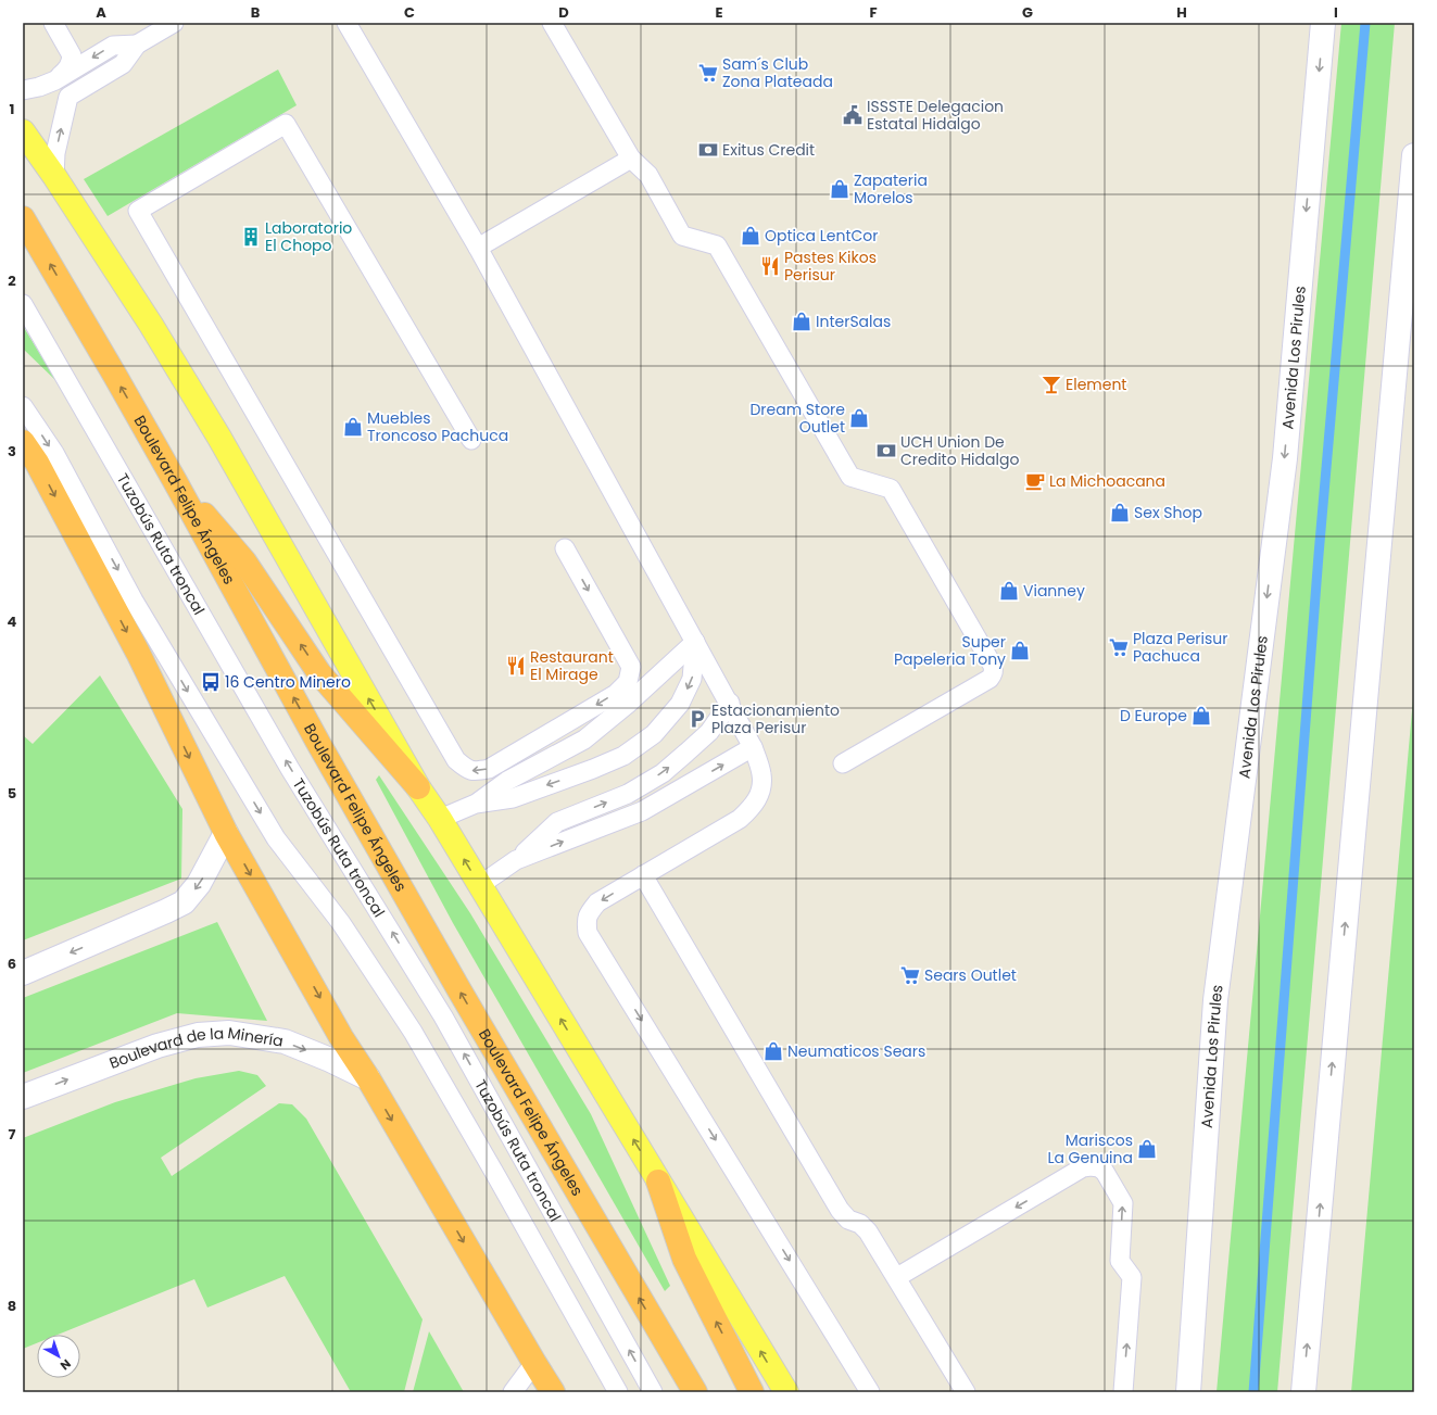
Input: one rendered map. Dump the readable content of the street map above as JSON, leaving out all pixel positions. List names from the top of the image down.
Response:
{
  "streets": {
    "highway": ["Boulevard Felipe Ángeles"],
    "street": ["Avenida Los Pirules", "Boulevard de la Minería"],
    "lane": ["Tuzobús Ruta troncal"]
  },
  "one_way": ["Boulevard de la Minería"],
  "places": {
    "supermarket": ["Sam´s Club Zona Plateada", "Plaza Perisur Pachuca", "Sears Outlet"],
    "public building": ["ISSSTE Delegacion Estatal Hidalgo"],
    "bank": ["Exitus Credit", "UCH Union De Credito Hidalgo"],
    "shop": [
      "Zapateria Morelos",
      "Optica LentCor",
      "InterSalas",
      "Dream Store Outlet",
      "Muebles Troncoso Pachuca",
      "Sex Shop",
      "Vianney",
      "Super Papeleria Tony",
      "D Europe",
      "Neumaticos Sears",
      "Mariscos La Genuina"
    ],
    "building": ["Laboratorio El Chopo"],
    "restaurant": ["Pastes Kikos Perisur", "Restaurant El Mirage"],
    "bar": ["Element"],
    "cafe": ["La Michoacana"],
    "bus stop": ["16 Centro Minero"],
    "parking": ["Estacionamiento Plaza Perisur"]
  },
  "north": "bottom right",
  "grid": {
    "columns": [
      "A",
      "B",
      "C",
      "D",
      "E",
      "F",
      "G",
      "H",
      "I"
    ],
    "rows": [
      "1",
      "2",
      "3",
      "4",
      "5",
      "6",
      "7",
      "8"
    ]
  }
}
